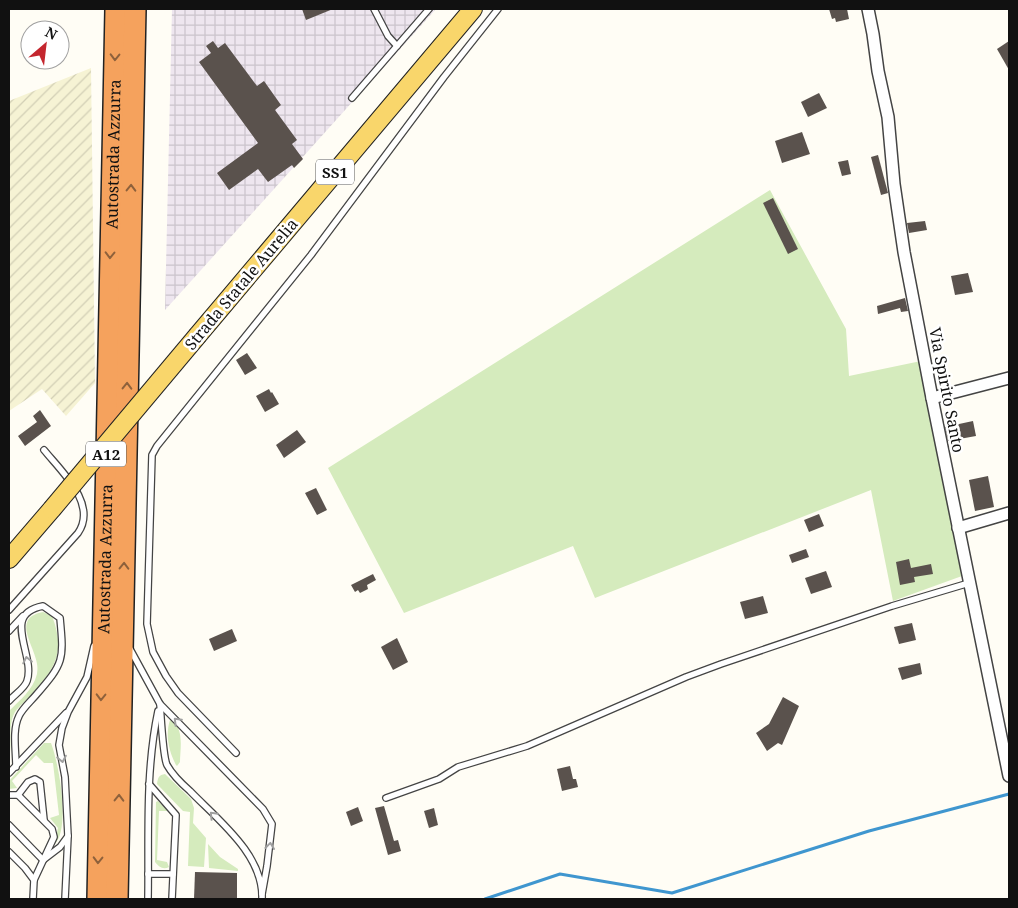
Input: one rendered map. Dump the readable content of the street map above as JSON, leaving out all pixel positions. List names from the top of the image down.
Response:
{
  "streets": {
    "highway": ["Autostrada Azzurra", "A12"],
    "main road": ["SS1", "Strada Statale Aurelia"],
    "street": ["Via Spirito Santo"]
  },
  "north": "top right"
}
